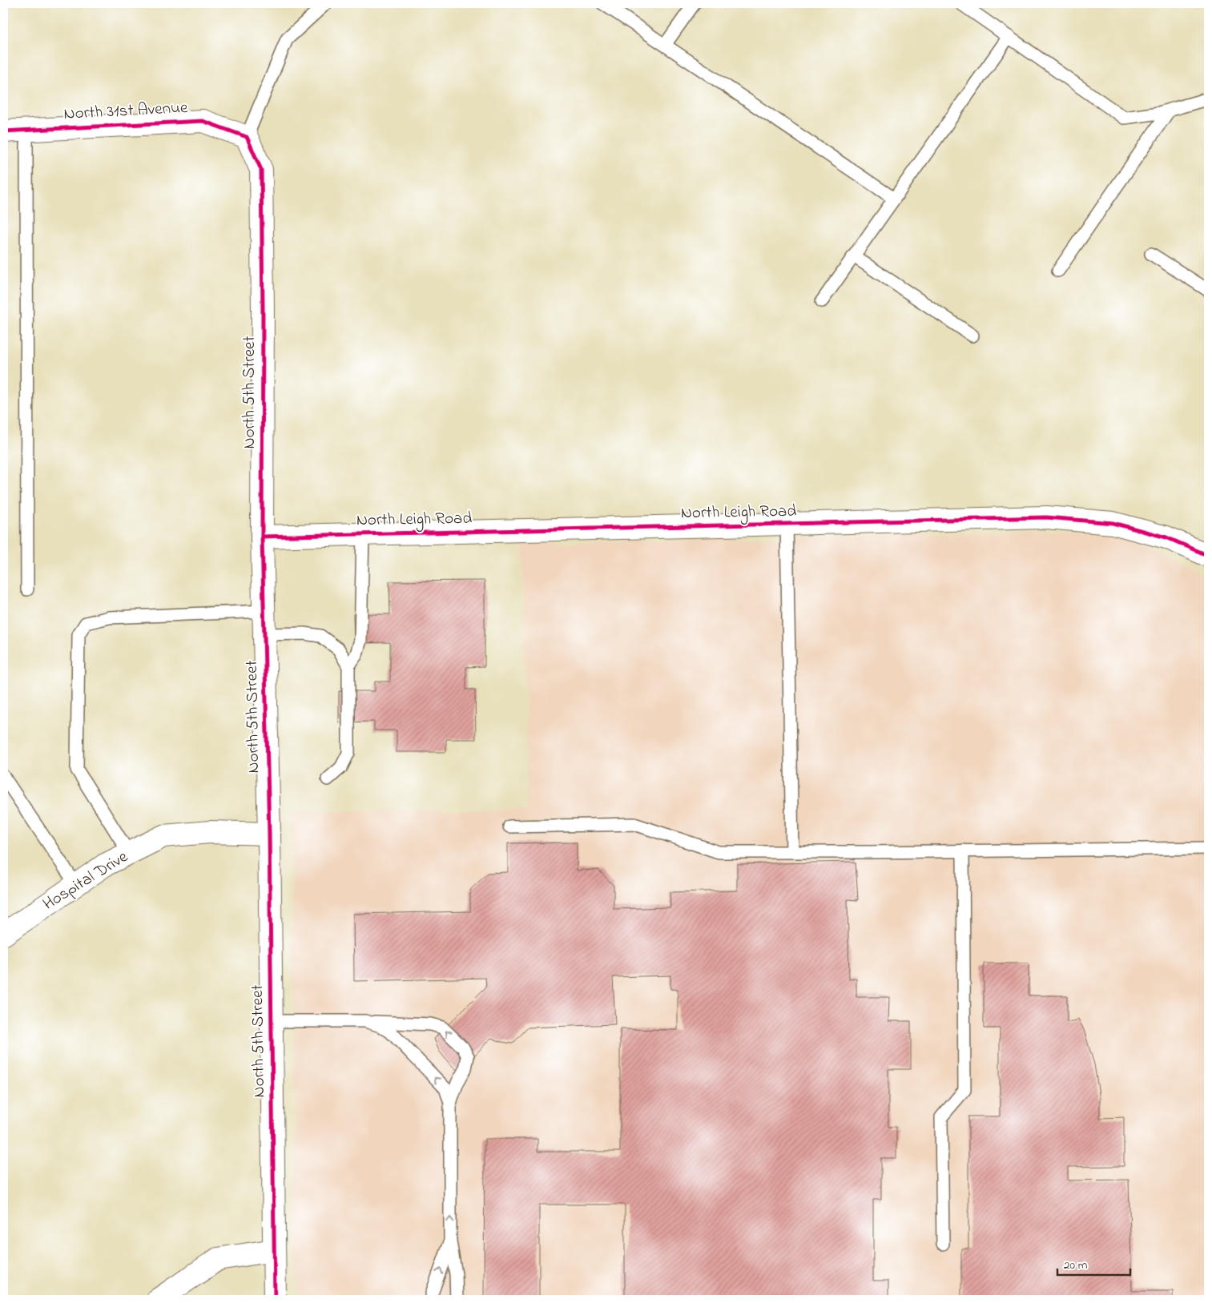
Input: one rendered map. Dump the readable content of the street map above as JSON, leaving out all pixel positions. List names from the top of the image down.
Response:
{
  "streets": {
    "street": [
      "North 31st Avenue",
      "North 5th Street",
      "North Leigh Road",
      "Hospital Drive"
    ]
  },
  "crossings": [
    ["North 31st Avenue", "North 5th Street"],
    ["North 5th Street", "North Leigh Road"],
    ["North 5th Street", "Hospital Drive"]
  ],
  "scale_bar": "20 m"
}
